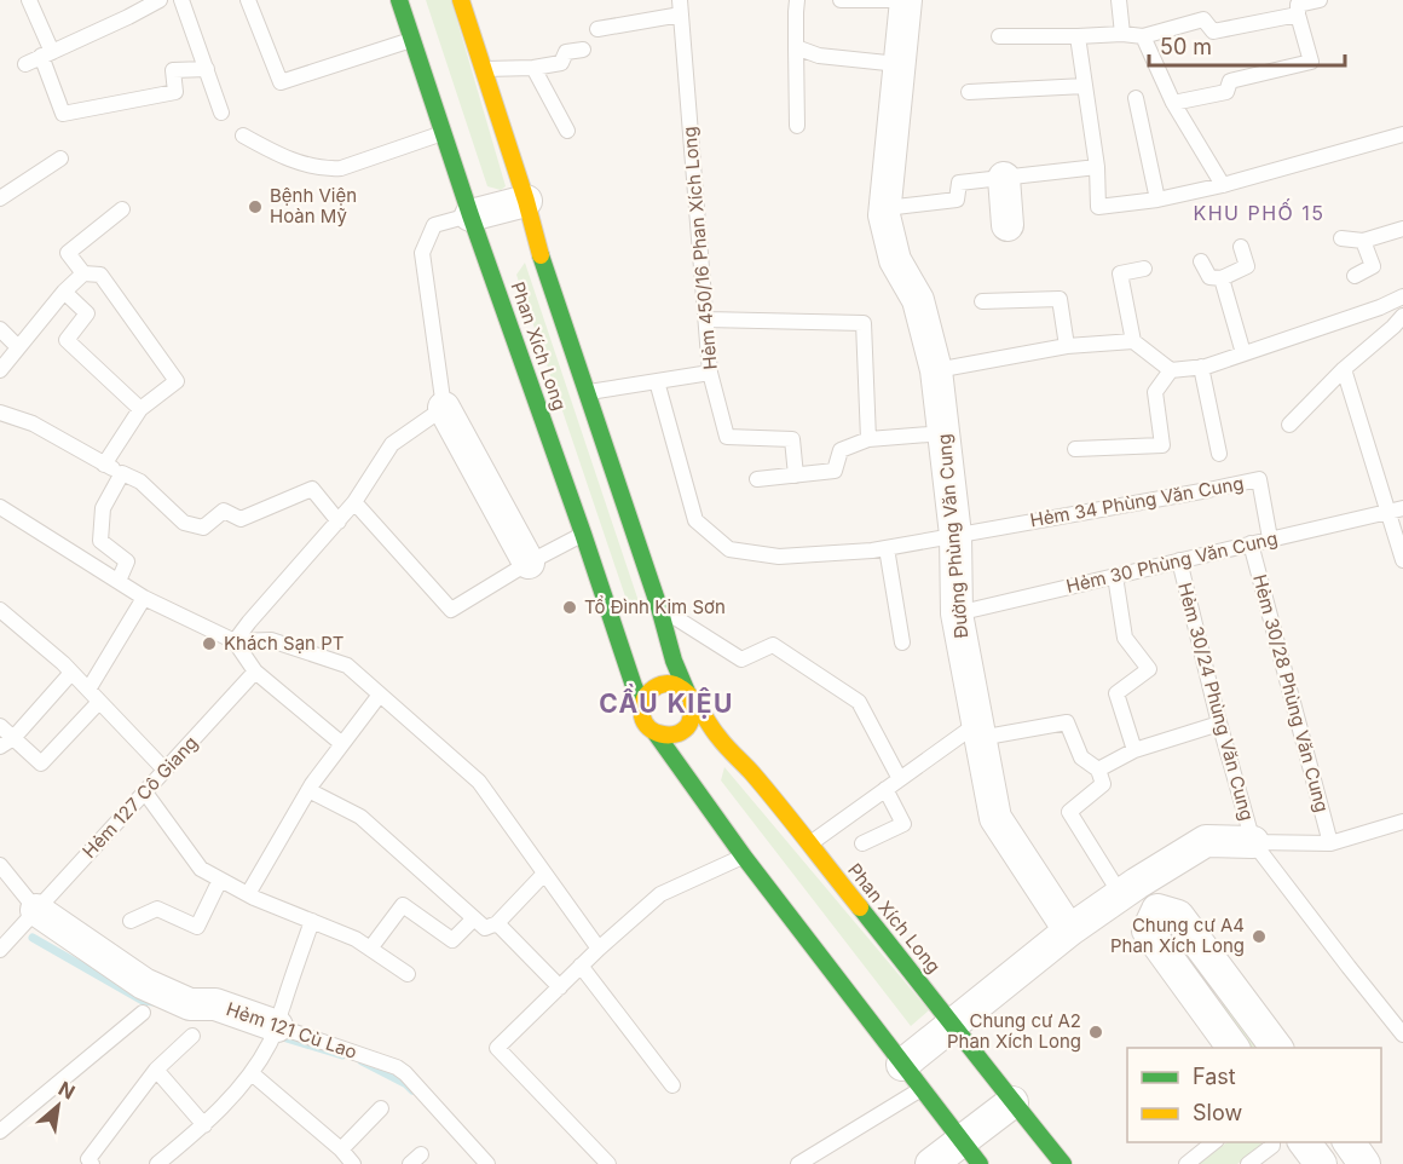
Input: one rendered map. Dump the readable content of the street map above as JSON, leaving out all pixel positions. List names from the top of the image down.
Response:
{
  "streets": {
    "street": ["Phan Xích Long", "Đường Phùng Văn Cung", "Hẻm 121 Cù Lao"],
    "lane": [
      "Hẻm 450/16 Phan Xích Long",
      "Hẻm 34 Phùng Văn Cung",
      "Hẻm 30 Phùng Văn Cung",
      "Hẻm 30/28 Phùng Văn Cung",
      "Hẻm 30/24 Phùng Văn Cung",
      "Hẻm 127 Cô Giang"
    ]
  },
  "crossings": [
    ["Hẻm 34 Phùng Văn Cung", "Đường Phùng Văn Cung"],
    ["Hẻm 34 Phùng Văn Cung", "Hẻm 30 Phùng Văn Cung"],
    ["Đường Phùng Văn Cung", "Hẻm 30 Phùng Văn Cung"],
    ["Hẻm 30 Phùng Văn Cung", "Hẻm 30/28 Phùng Văn Cung"],
    ["Hẻm 30 Phùng Văn Cung", "Hẻm 30/24 Phùng Văn Cung"],
    ["Hẻm 127 Cô Giang", "Hẻm 121 Cù Lao"]
  ],
  "districts": ["KHU PHỐ 15", "CẦU KIỆU"],
  "places": [
    "Bệnh Viện Hoàn Mỹ",
    "Tổ Đình Kim Sơn",
    "Khách Sạn PT",
    "Chung cư A4 Phan Xích Long",
    "Chung cư A2 Phan Xích Long"
  ],
  "legend": ["Fast", "Slow"],
  "scale_bar": "50 m",
  "north": "top right"
}
